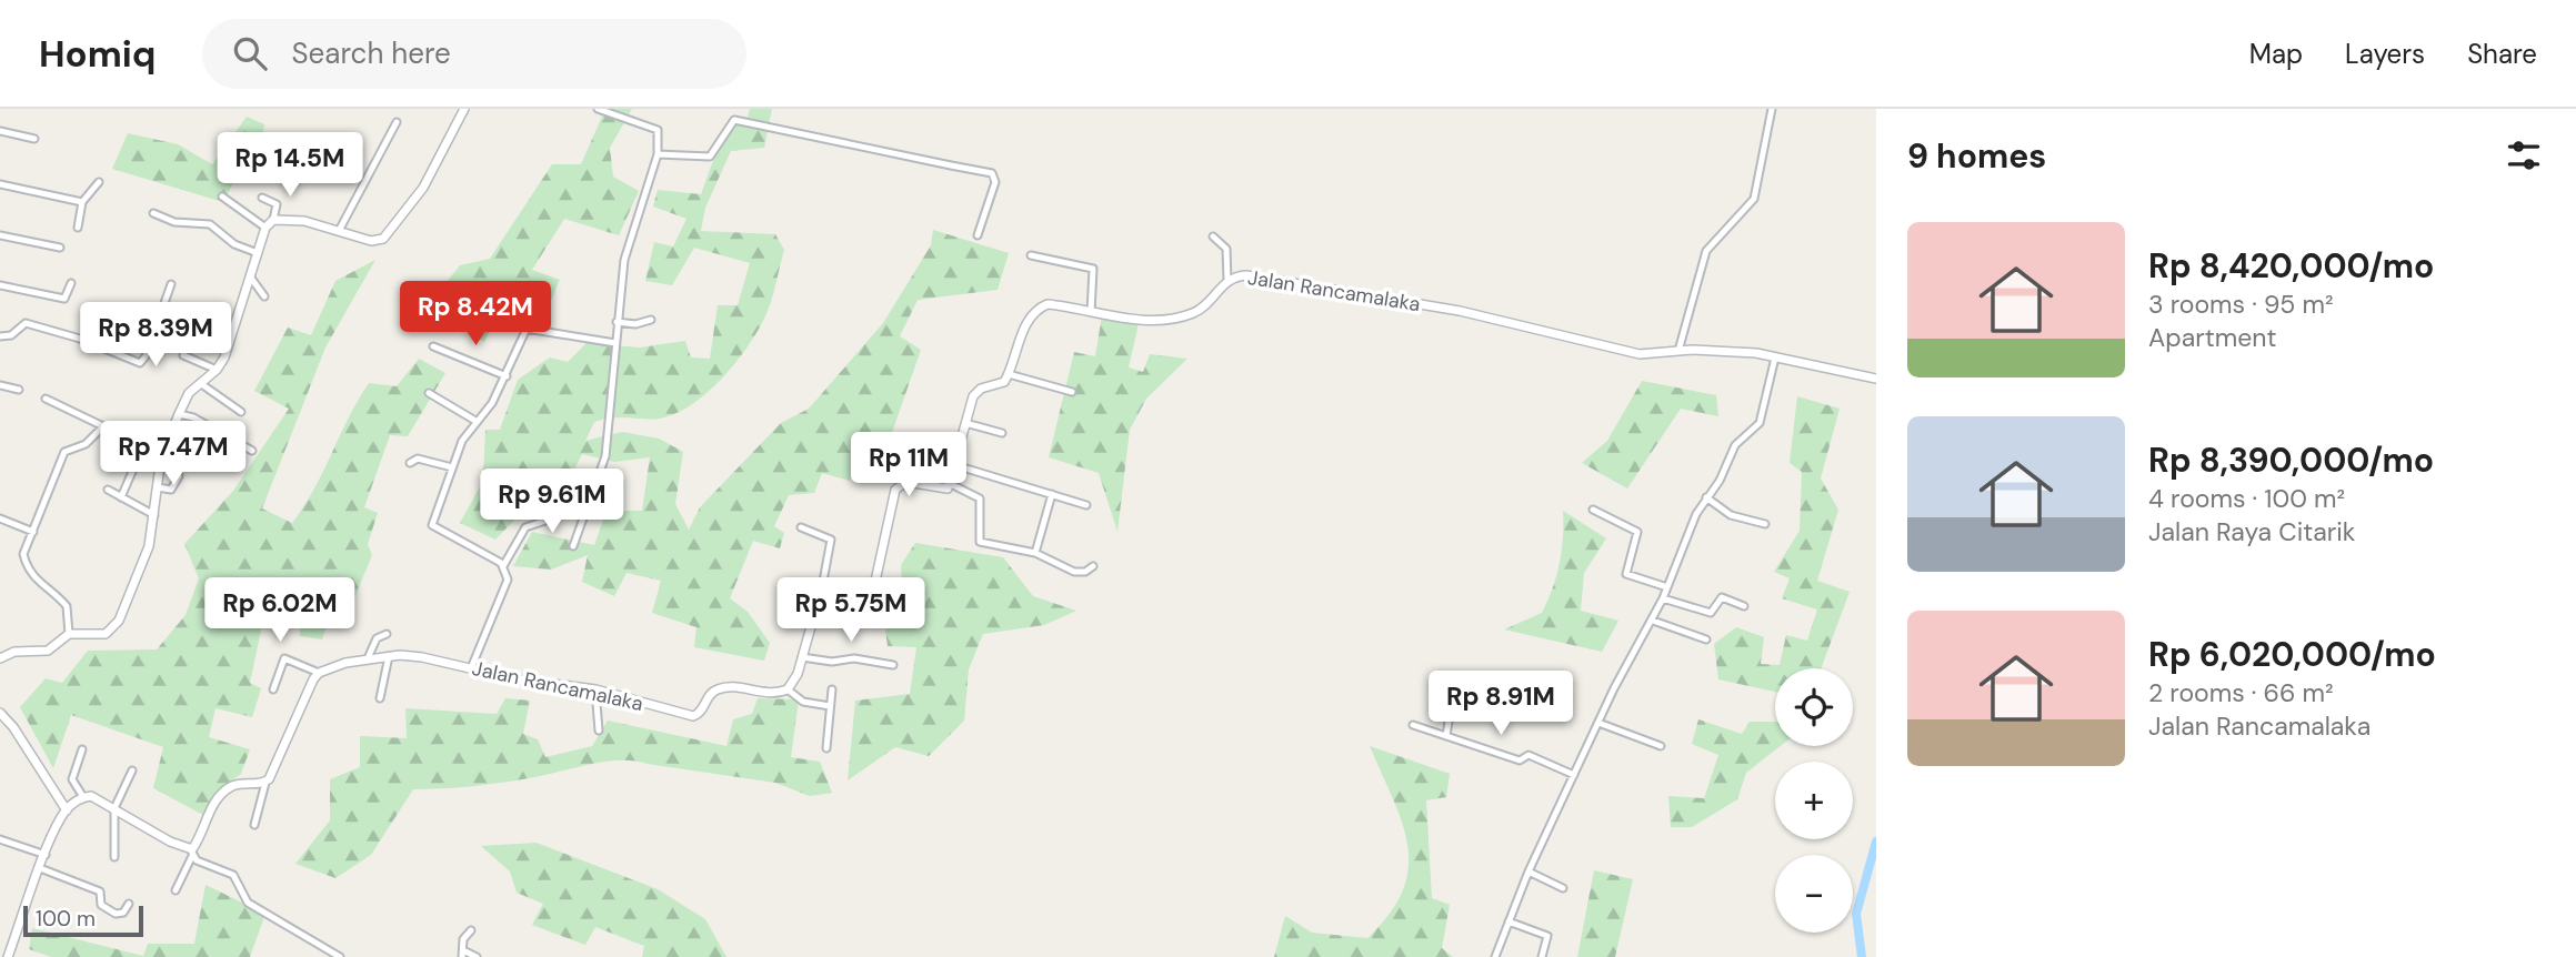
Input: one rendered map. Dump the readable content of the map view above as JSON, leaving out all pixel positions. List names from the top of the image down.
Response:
{
  "streets": {
    "street": ["Jalan Rancamalaka"]
  },
  "scale_bar": "100 m",
  "page": {
    "header": "Homiq",
    "search": "Search here",
    "nav": ["Map", "Layers", "Share"],
    "heading": "9 homes",
    "price": [
      "Rp 14.5M",
      "Rp 8.42M",
      "Rp 8.39M",
      "Rp 7.47M",
      "Rp 11M",
      "Rp 9.61M",
      "Rp 6.02M",
      "Rp 5.75M",
      "Rp 8.91M"
    ],
    "list": [
      {
        "name": "Rp 8,420,000/mo",
        "note": "3 rooms · 95 m² · Apartment"
      },
      {
        "name": "Rp 8,390,000/mo",
        "note": "4 rooms · 100 m² · Jalan Raya Citarik"
      },
      {
        "name": "Rp 6,020,000/mo",
        "note": "2 rooms · 66 m² · Jalan Rancamalaka"
      }
    ],
    "map_buttons": ["+", "−"],
    "scale": "100 m"
  }
}
